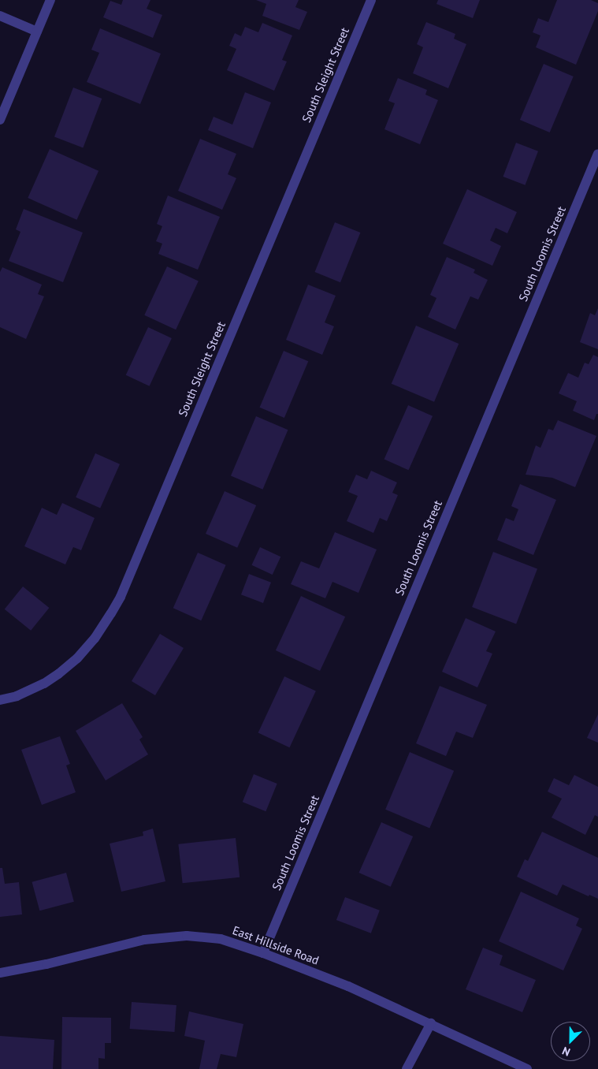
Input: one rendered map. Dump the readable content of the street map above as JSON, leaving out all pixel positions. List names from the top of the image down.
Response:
{
  "streets": {
    "street": ["South Sleight Street", "South Loomis Street", "East Hillside Road"]
  },
  "crossings": [
    ["South Loomis Street", "East Hillside Road"]
  ],
  "north": "bottom left"
}
